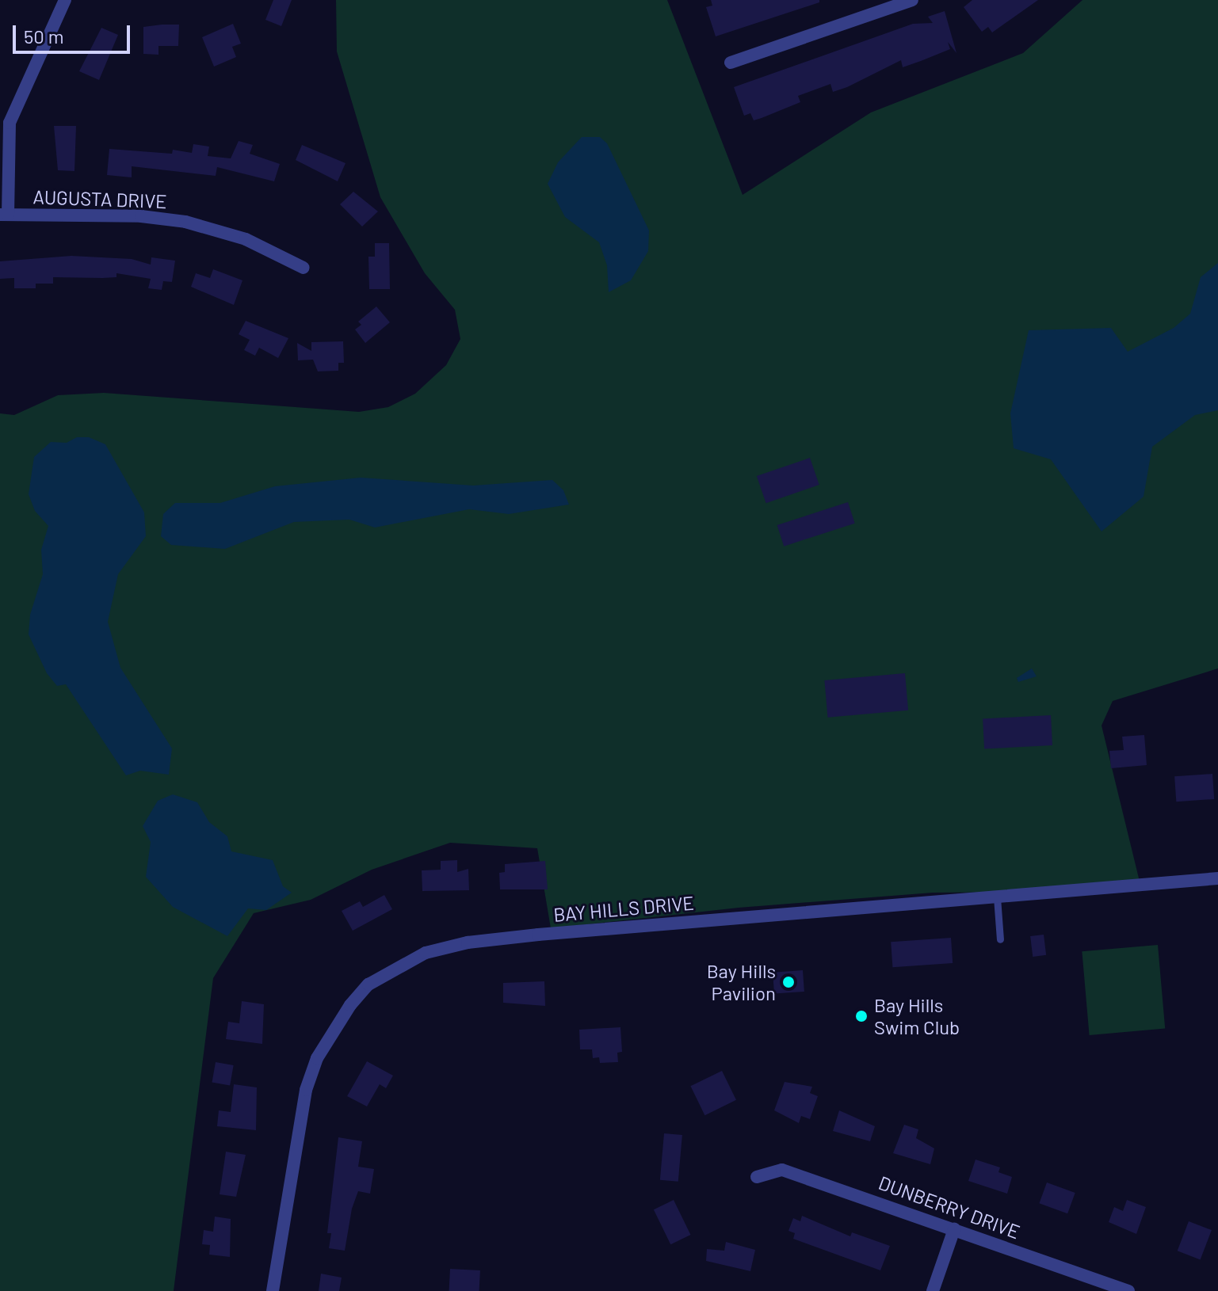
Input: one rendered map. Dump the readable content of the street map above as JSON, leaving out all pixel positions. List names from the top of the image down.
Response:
{
  "streets": {
    "street": ["AUGUSTA DRIVE", "BAY HILLS DRIVE", "DUNBERRY DRIVE"]
  },
  "places": ["Bay Hills Pavilion", "Bay Hills Swim Club"],
  "scale_bar": "50 m"
}
